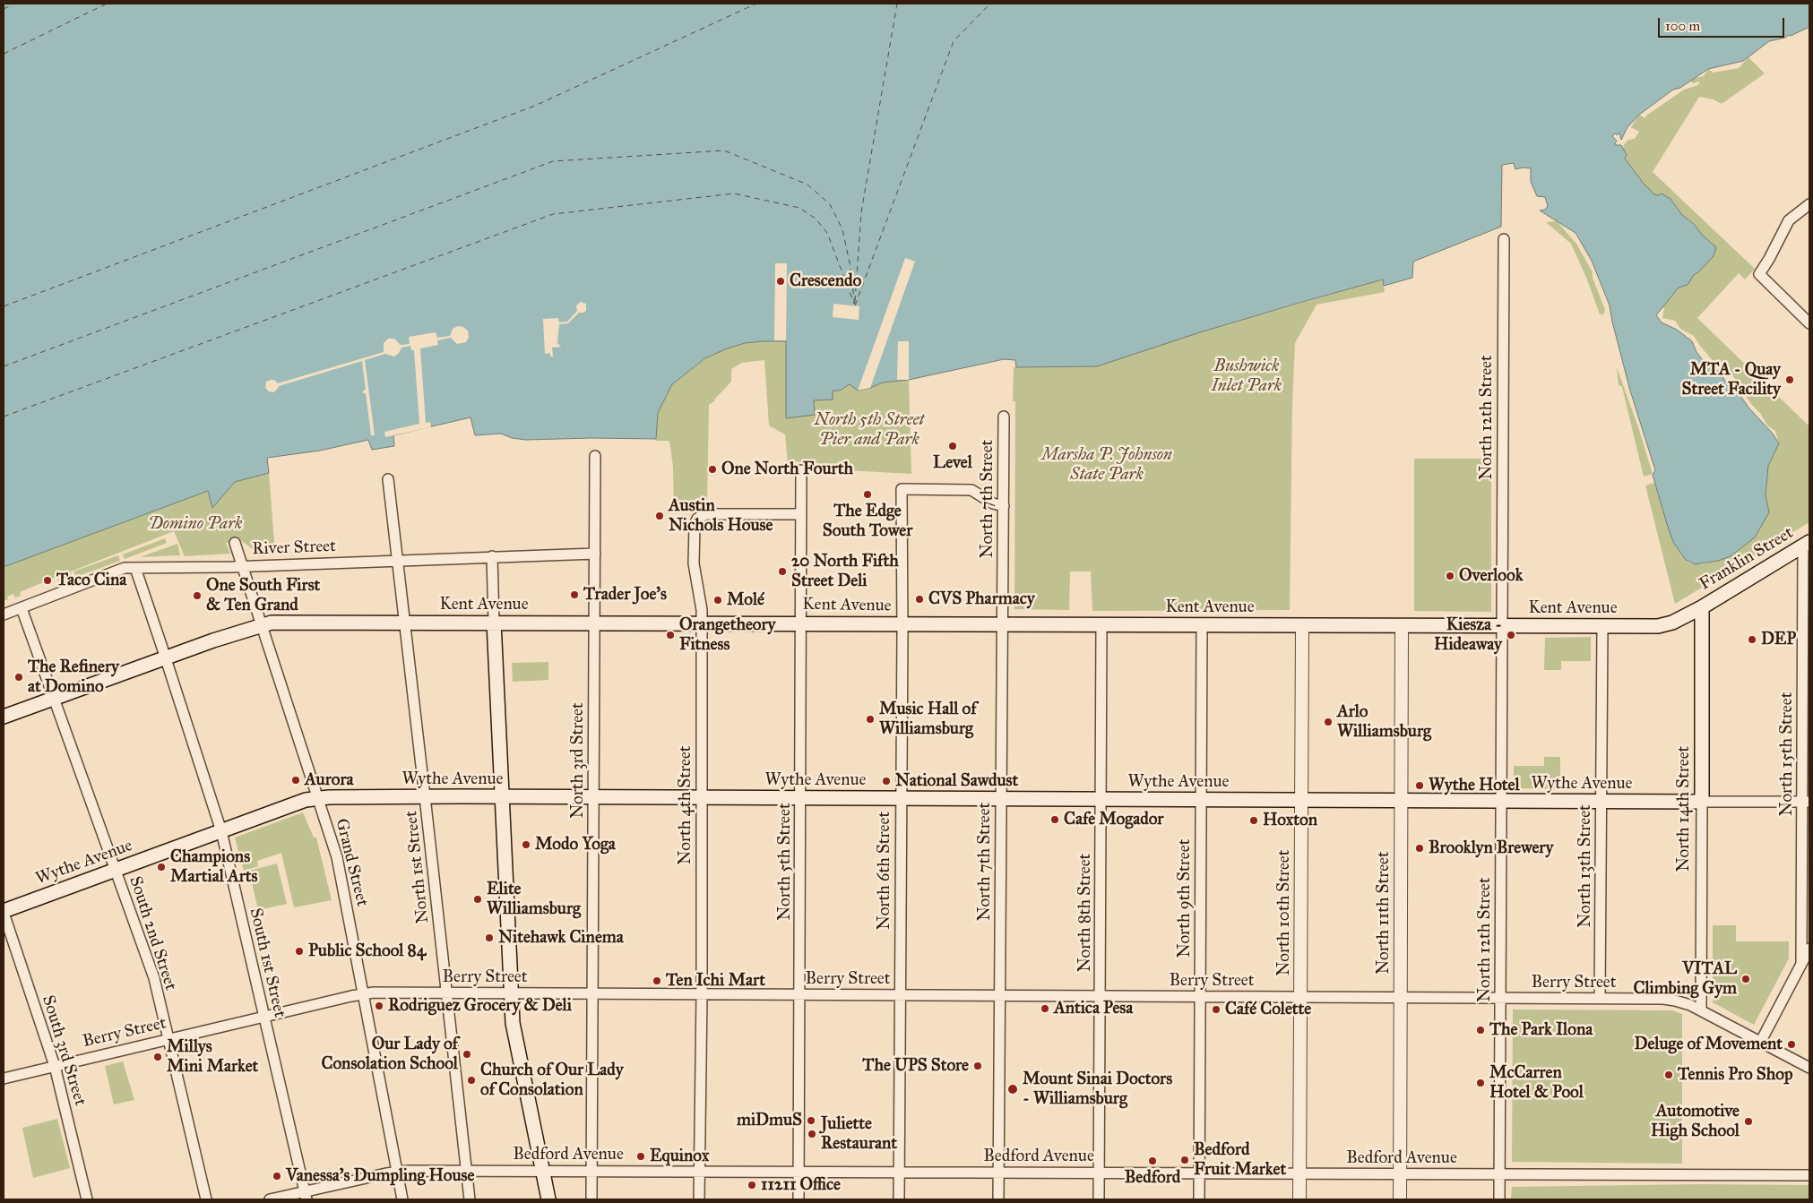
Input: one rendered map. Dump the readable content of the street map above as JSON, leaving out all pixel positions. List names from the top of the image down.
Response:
{
  "streets": {
    "main road": [
      "Franklin Street",
      "Kent Avenue",
      "Wythe Avenue",
      "North 14th Street"
    ],
    "street": [
      "North 12th Street",
      "North 7th Street",
      "River Street",
      "North 15th Street",
      "North 3rd Street",
      "North 4th Street",
      "North 5th Street",
      "Grand Street",
      "North 13th Street",
      "North 1st Street",
      "North 6th Street",
      "North 9th Street",
      "North 8th Street",
      "North 10th Street",
      "North 11th Street",
      "South 2nd Street",
      "South 1st Street",
      "Berry Street",
      "South 3rd Street",
      "Bedford Avenue"
    ]
  },
  "crossings": [
    ["North 12th Street", "Kent Avenue"],
    ["North 12th Street", "Wythe Avenue"],
    ["North 12th Street", "Berry Street"],
    ["North 12th Street", "Bedford Avenue"],
    ["North 7th Street", "Kent Avenue"],
    ["North 7th Street", "Wythe Avenue"],
    ["North 7th Street", "North 6th Street"],
    ["North 7th Street", "Berry Street"],
    ["North 7th Street", "Bedford Avenue"],
    ["River Street", "North 3rd Street"],
    ["River Street", "Grand Street"],
    ["River Street", "North 1st Street"],
    ["River Street", "South 2nd Street"],
    ["River Street", "South 1st Street"],
    ["Franklin Street", "Kent Avenue"],
    ["Franklin Street", "North 15th Street"],
    ["Franklin Street", "North 14th Street"],
    ["Kent Avenue", "North 3rd Street"],
    ["Kent Avenue", "North 4th Street"],
    ["Kent Avenue", "North 14th Street"],
    ["Kent Avenue", "North 5th Street"],
    ["Kent Avenue", "Grand Street"],
    ["Kent Avenue", "North 13th Street"],
    ["Kent Avenue", "North 1st Street"],
    ["Kent Avenue", "North 6th Street"],
    ["Kent Avenue", "North 9th Street"],
    ["Kent Avenue", "North 8th Street"],
    ["Kent Avenue", "North 10th Street"],
    ["Kent Avenue", "North 11th Street"],
    ["Kent Avenue", "South 2nd Street"],
    ["Kent Avenue", "South 1st Street"],
    ["North 15th Street", "Wythe Avenue"],
    ["North 3rd Street", "Wythe Avenue"],
    ["North 3rd Street", "Berry Street"],
    ["North 3rd Street", "Bedford Avenue"],
    ["Wythe Avenue", "North 4th Street"],
    ["Wythe Avenue", "North 14th Street"],
    ["Wythe Avenue", "North 5th Street"],
    ["Wythe Avenue", "Grand Street"],
    ["Wythe Avenue", "North 13th Street"],
    ["Wythe Avenue", "North 1st Street"],
    ["Wythe Avenue", "North 6th Street"],
    ["Wythe Avenue", "North 9th Street"],
    ["Wythe Avenue", "North 8th Street"],
    ["Wythe Avenue", "North 10th Street"],
    ["Wythe Avenue", "North 11th Street"],
    ["Wythe Avenue", "South 2nd Street"],
    ["Wythe Avenue", "South 1st Street"],
    ["Wythe Avenue", "South 3rd Street"],
    ["North 4th Street", "North 5th Street"],
    ["North 4th Street", "Berry Street"],
    ["North 4th Street", "Bedford Avenue"],
    ["North 14th Street", "Berry Street"],
    ["North 5th Street", "Berry Street"],
    ["North 5th Street", "Bedford Avenue"],
    ["Grand Street", "Berry Street"],
    ["Grand Street", "Bedford Avenue"],
    ["North 13th Street", "Berry Street"],
    ["North 1st Street", "Berry Street"],
    ["North 1st Street", "Bedford Avenue"],
    ["North 6th Street", "Berry Street"],
    ["North 6th Street", "Bedford Avenue"],
    ["North 9th Street", "Berry Street"],
    ["North 9th Street", "Bedford Avenue"],
    ["North 8th Street", "Berry Street"],
    ["North 8th Street", "Bedford Avenue"],
    ["North 10th Street", "Berry Street"],
    ["North 10th Street", "Bedford Avenue"],
    ["North 11th Street", "Berry Street"],
    ["North 11th Street", "Bedford Avenue"],
    ["South 2nd Street", "Berry Street"],
    ["South 1st Street", "Berry Street"],
    ["South 1st Street", "Bedford Avenue"],
    ["Berry Street", "South 3rd Street"]
  ],
  "parks": [
    "Bushwick Inlet Park",
    "North 5th Street Pier and Park",
    "Marsha P. Johnson State Park",
    "Domino Park"
  ],
  "places": [
    "Crescendo",
    "MTA - Quay Street Facility",
    "Level",
    "One North Fourth",
    "The Edge South Tower",
    "Austin Nichols House",
    "20 North Fifth Street Deli",
    "Overlook",
    "Taco Cina",
    "Trader Joe's",
    "One South First & Ten Grand",
    "CVS Pharmacy",
    "Molé",
    "Orangetheory Fitness",
    "Kiesza - Hideaway",
    "DEP",
    "The Refinery at Domino",
    "Music Hall of Williamsburg",
    "Arlo Williamsburg",
    "Aurora",
    "National Sawdust",
    "Wythe Hotel",
    "Cafe Mogador",
    "Hoxton",
    "Modo Yoga",
    "Brooklyn Brewery",
    "Champions Martial Arts",
    "Elite Williamsburg",
    "Nitehawk Cinema",
    "Public School 84",
    "VITAL Climbing Gym",
    "Ten Ichi Mart",
    "Rodriguez Grocery & Deli",
    "Antica Pesa",
    "Café Colette",
    "The Park Ilona",
    "Deluge of Movement",
    "Our Lady of Consolation School",
    "Millys Mini Market",
    "The UPS Store",
    "Tennis Pro Shop",
    "Church of Our Lady of Consolation",
    "McCarren Hotel & Pool",
    "Mount Sinai Doctors - Williamsburg",
    "miDmuS",
    "Automotive High School",
    "Juliette Restaurant",
    "Equinox",
    "Bedford Fruit Market",
    "Bedford",
    "Vanessa's Dumpling House",
    "11211 Office"
  ],
  "scale_bar": "100 m"
}
